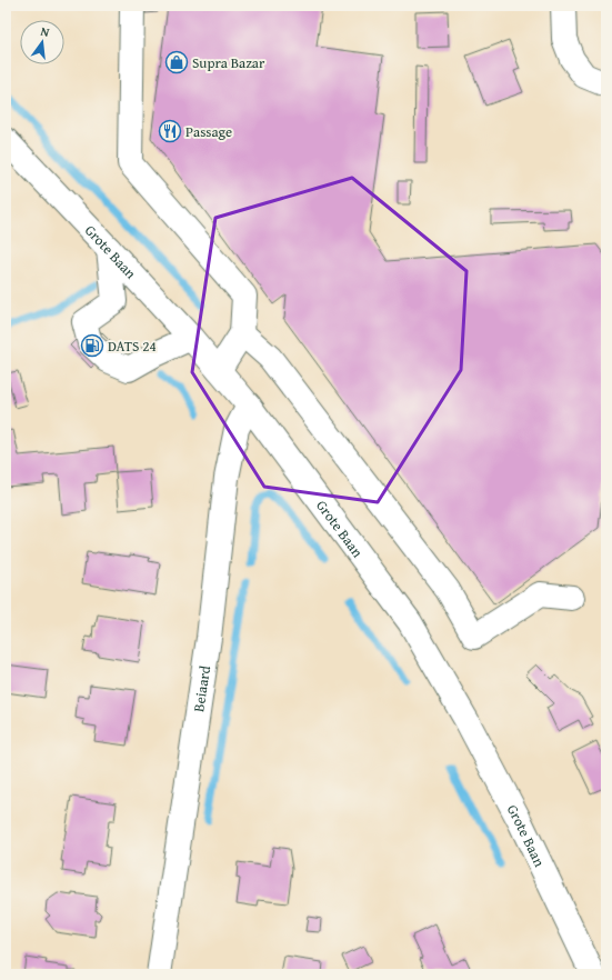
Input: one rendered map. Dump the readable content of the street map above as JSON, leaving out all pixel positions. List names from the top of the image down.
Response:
{
  "streets": {
    "main road": ["Grote Baan", "Beiaard"]
  },
  "crossings": [
    ["Grote Baan", "Beiaard"]
  ],
  "places": {
    "shop": ["Supra Bazar"],
    "restaurant": ["Passage"],
    "fuel station": ["DATS 24"]
  },
  "north": "top"
}
